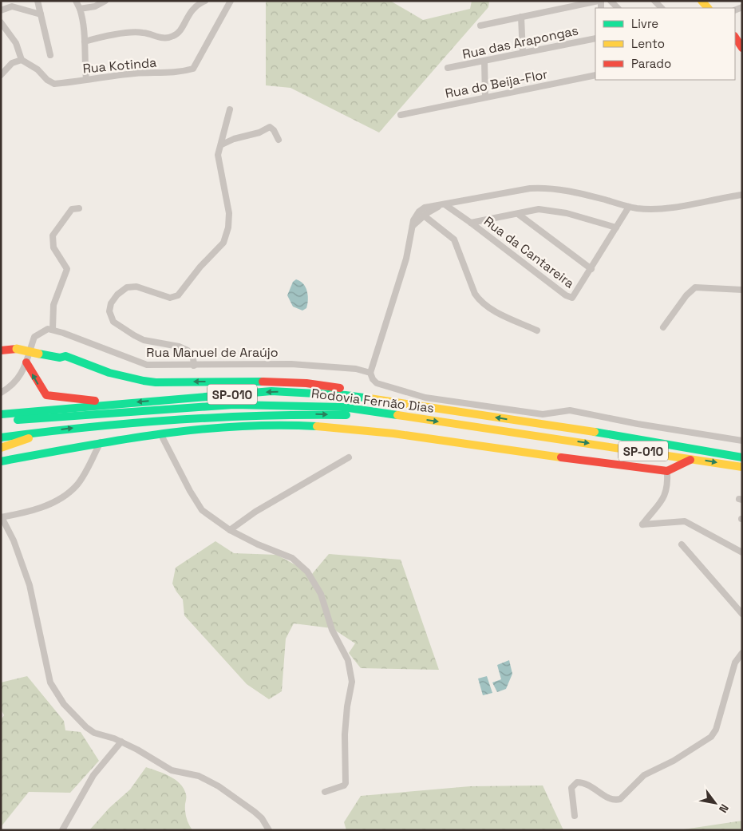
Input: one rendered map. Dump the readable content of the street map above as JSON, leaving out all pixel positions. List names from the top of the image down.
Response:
{
  "streets": {
    "main road": ["SP-010", "Rodovia Fernão Dias"],
    "street": [
      "Rua das Arapongas",
      "Rua Kotinda",
      "Rua do Beija-Flor",
      "Rua da Cantareira",
      "Rua Manuel de Araújo"
    ]
  },
  "legend": ["Livre", "Lento", "Parado"],
  "north": "bottom right"
}
